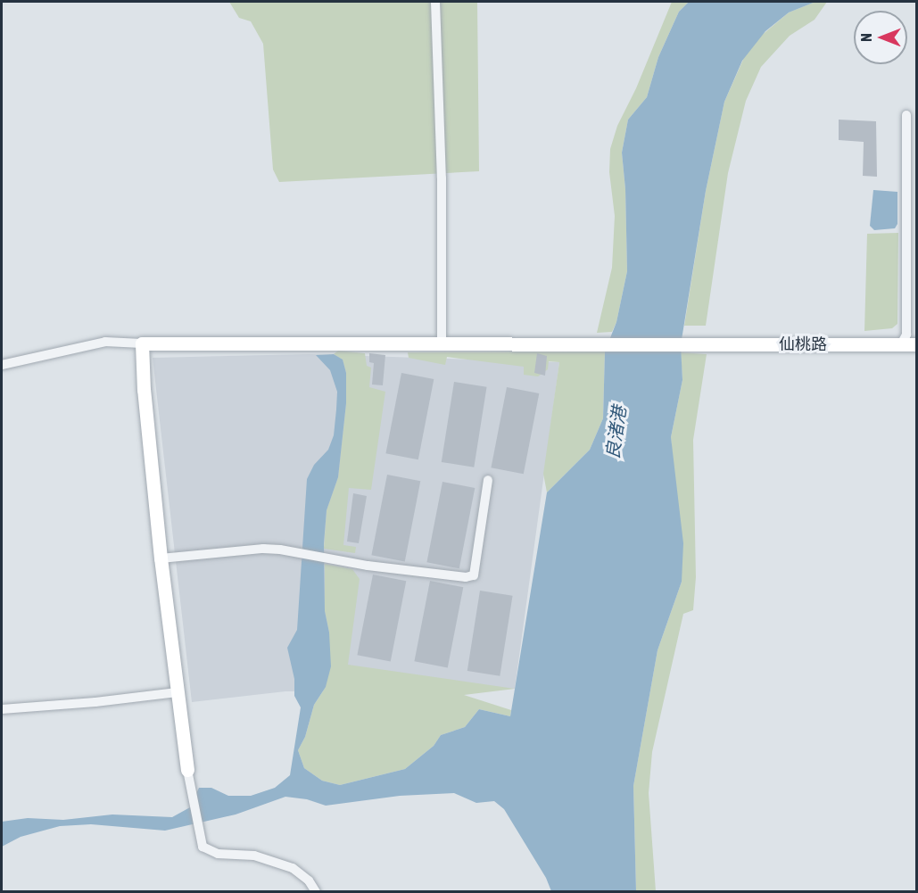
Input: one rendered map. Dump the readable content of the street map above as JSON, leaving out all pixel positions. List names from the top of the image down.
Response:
{
  "streets": {
    "street": ["仙桃路"]
  },
  "water": ["良渚港"],
  "north": "left"
}
